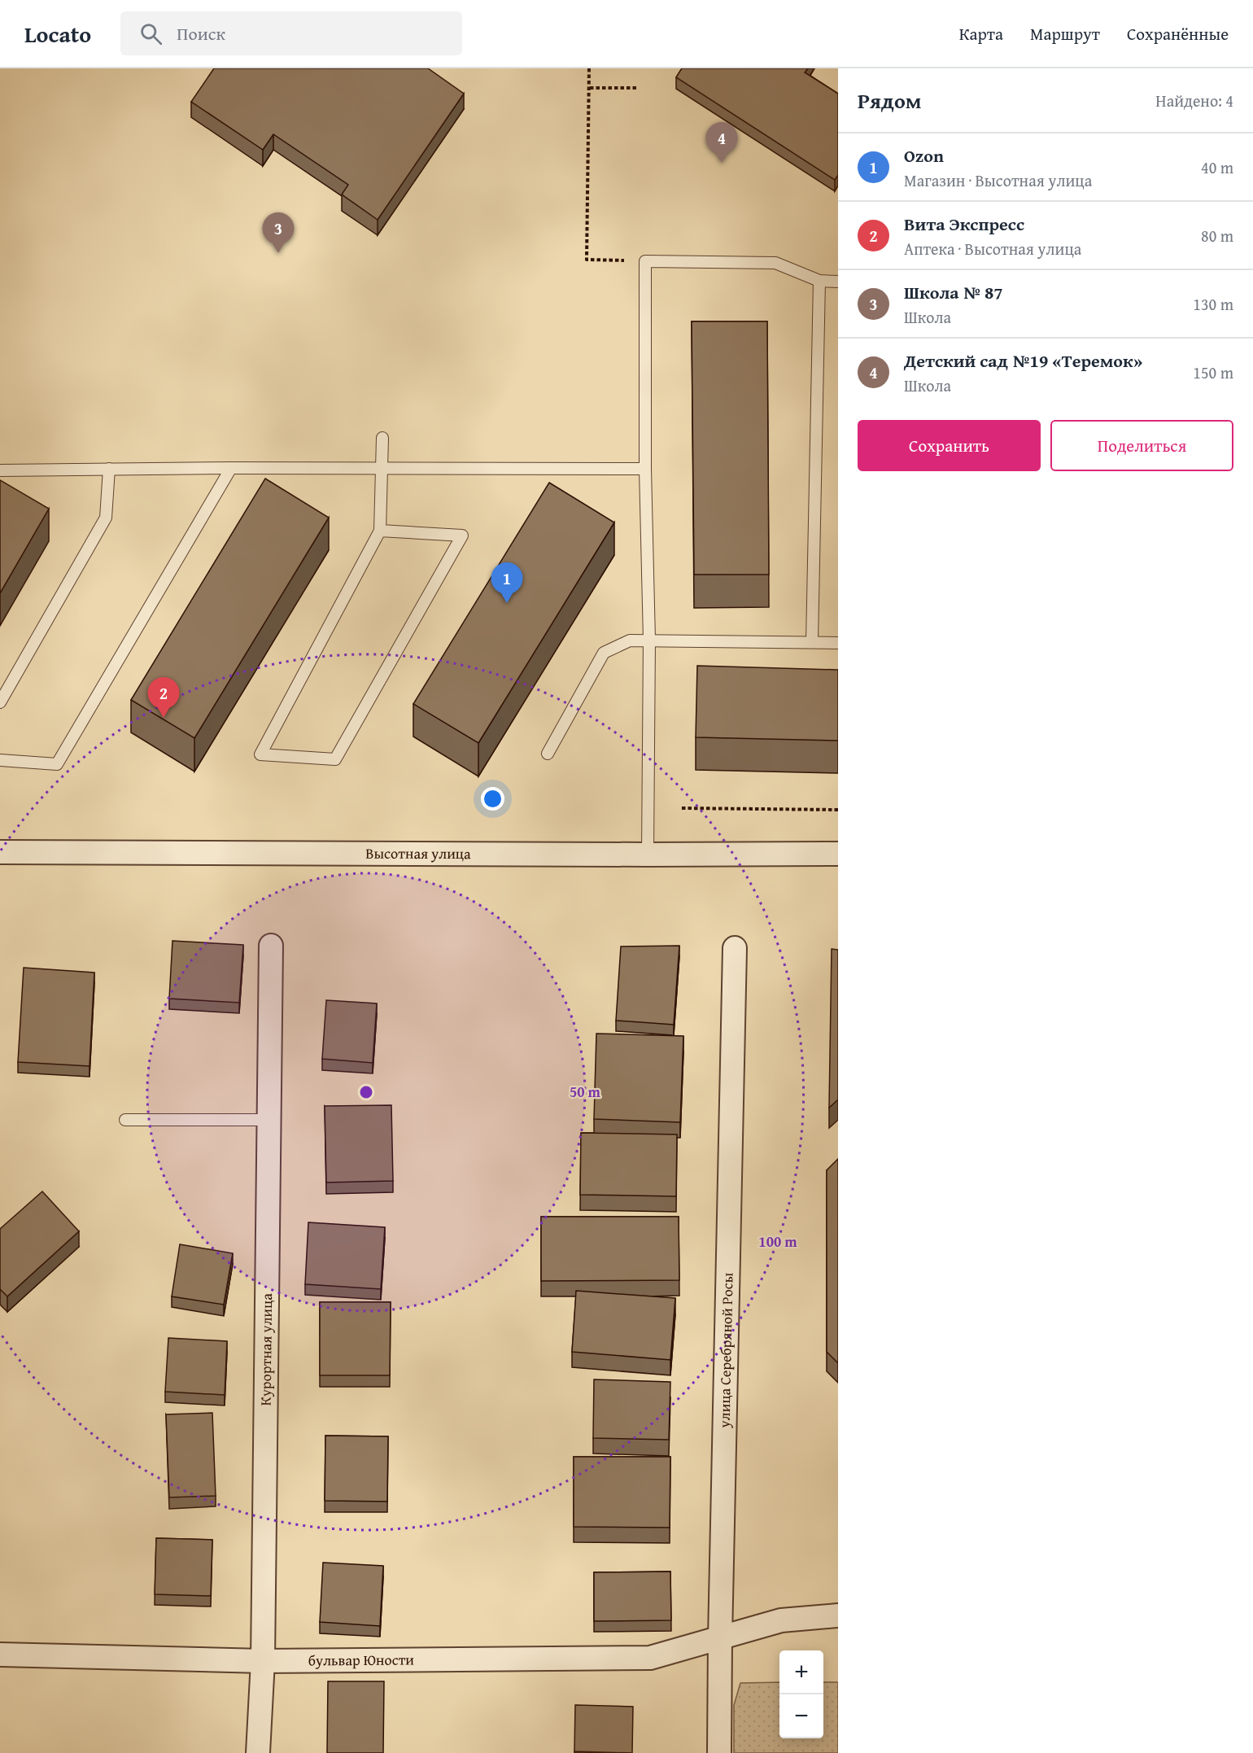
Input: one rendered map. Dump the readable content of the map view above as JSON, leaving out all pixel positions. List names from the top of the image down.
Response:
{
  "streets": {
    "street": [
      "Высотная улица",
      "Курортная улица",
      "улица Серебряной Росы",
      "бульвар Юности"
    ]
  },
  "crossings": [
    ["Курортная улица", "бульвар Юности"],
    ["улица Серебряной Росы", "бульвар Юности"]
  ],
  "page": {
    "header": "Locato",
    "search": "Поиск",
    "nav": ["Карта", "Маршрут", "Сохранённые"],
    "heading": ["Рядом", "Найдено: 4"],
    "pins": [
      "4",
      "3",
      "1",
      "2"
    ],
    "list": [
      {
        "mark": "1",
        "name": "Ozon",
        "note": "Магазин · Высотная улица",
        "value": "40 m"
      },
      {
        "mark": "2",
        "name": "Вита Экспресс",
        "note": "Аптека · Высотная улица",
        "value": "80 m"
      },
      {
        "mark": "3",
        "name": "Школа № 87",
        "note": "Школа",
        "value": "130 m"
      },
      {
        "mark": "4",
        "name": "Детский сад №19 «Теремок»",
        "note": "Школа",
        "value": "150 m"
      }
    ],
    "buttons": ["Сохранить", "Поделиться"],
    "map_buttons": ["+", "−"]
  },
  "rings": ["50 m", "100 m"]
}
